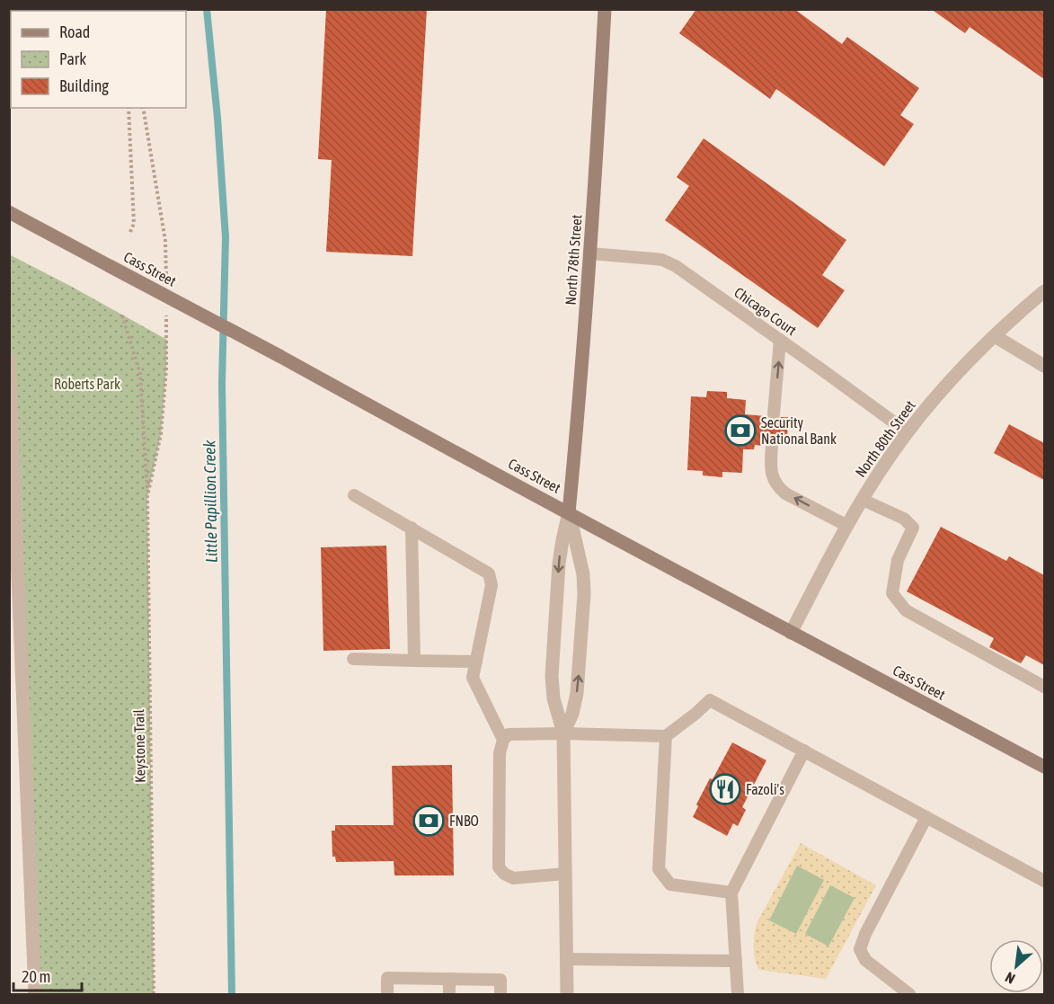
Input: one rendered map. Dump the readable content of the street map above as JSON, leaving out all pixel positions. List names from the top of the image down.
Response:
{
  "streets": {
    "main road": ["North 78th Street", "Cass Street"],
    "street": ["North 80th Street"],
    "lane": ["Chicago Court"],
    "path": ["Keystone Trail"]
  },
  "crossings": [
    ["North 78th Street", "Cass Street"],
    ["North 78th Street", "Chicago Court"],
    ["Cass Street", "North 80th Street"],
    ["Chicago Court", "North 80th Street"]
  ],
  "water": ["Little Papillion Creek"],
  "parks": ["Roberts Park"],
  "places": {
    "bank": ["Security National Bank", "FNBO"],
    "restaurant": ["Fazoli's"]
  },
  "legend": ["Road", "Park", "Building"],
  "scale_bar": "20 m",
  "north": "bottom left"
}
